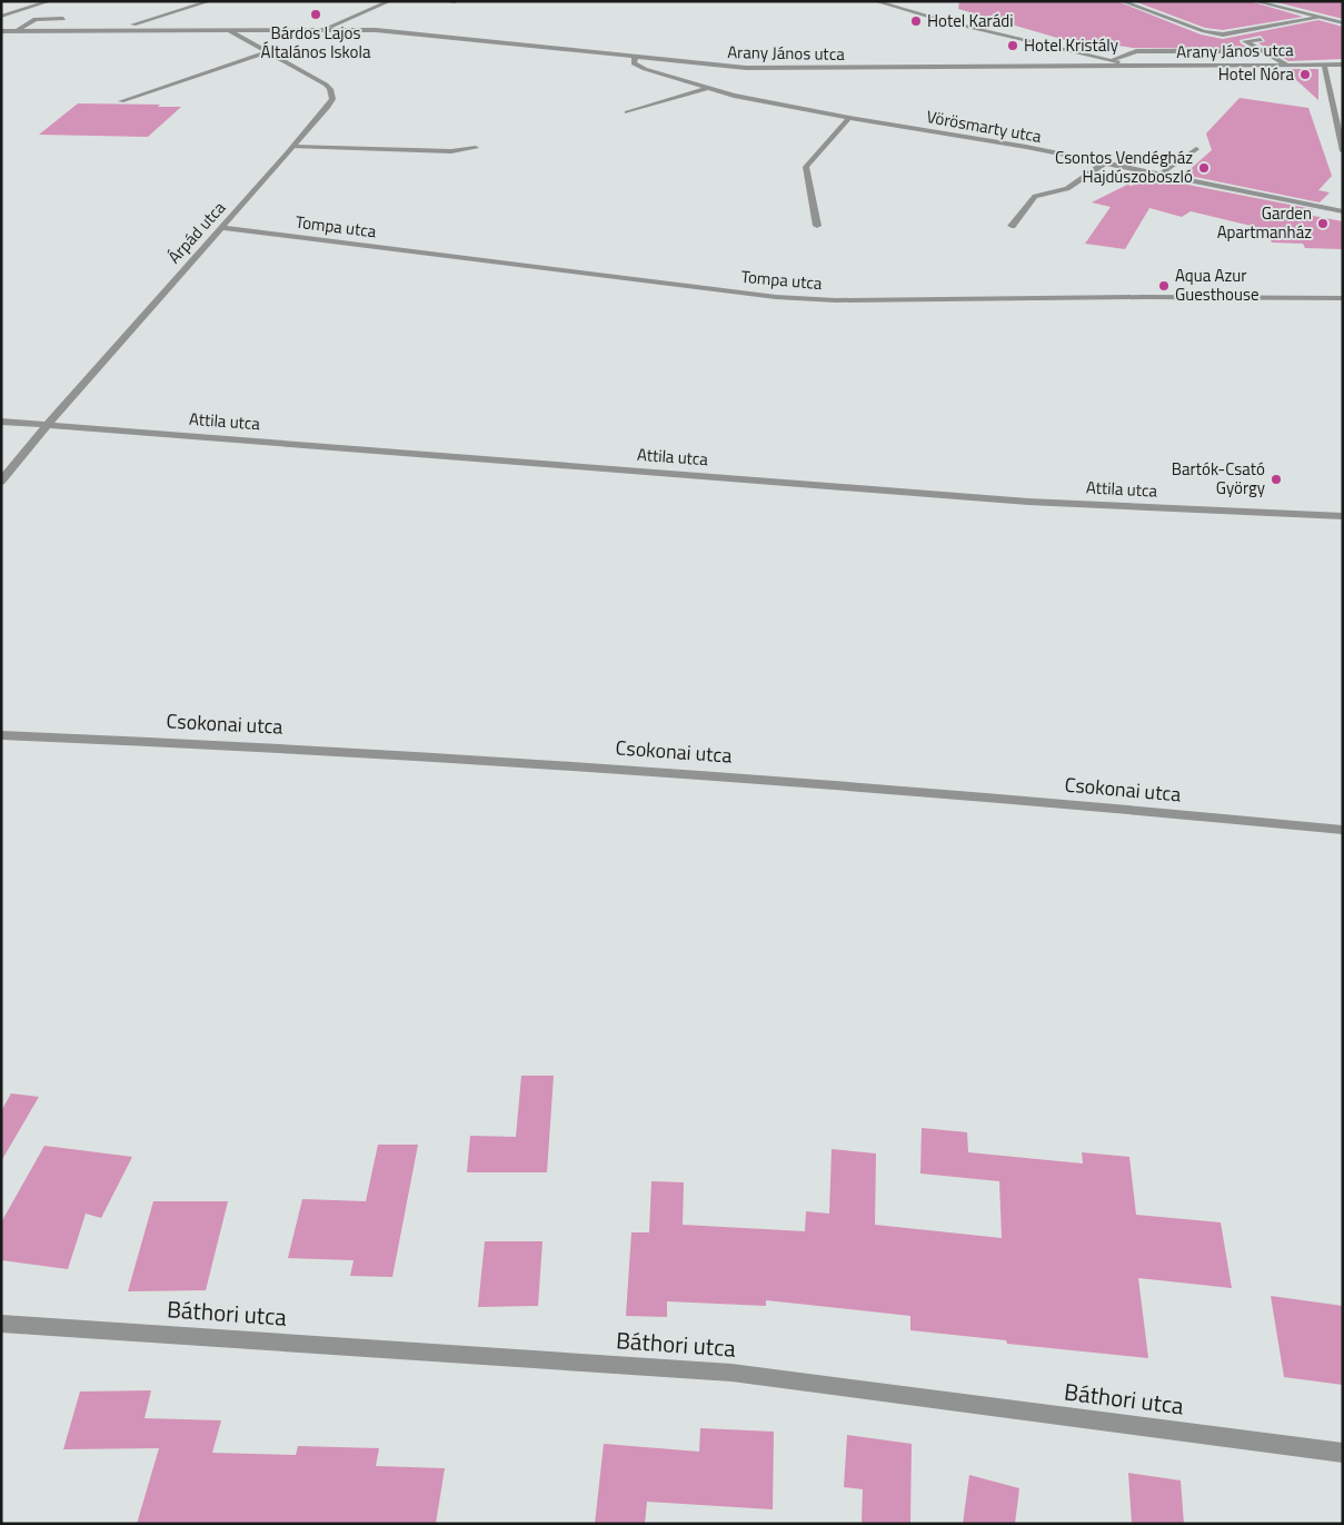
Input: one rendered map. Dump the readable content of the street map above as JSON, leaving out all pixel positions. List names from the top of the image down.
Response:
{
  "streets": {
    "street": [
      "Arany János utca",
      "Vörösmarty utca",
      "Tompa utca",
      "Árpád utca",
      "Attila utca",
      "Csokonai utca",
      "Báthori utca"
    ]
  },
  "crossings": [
    ["Arany János utca", "Vörösmarty utca"],
    ["Arany János utca", "Árpád utca"],
    ["Tompa utca", "Árpád utca"],
    ["Árpád utca", "Attila utca"]
  ],
  "places": [
    "Bárdos Lajos Általános Iskola",
    "Hotel Karádi",
    "Hotel Kristály",
    "Hotel Nóra",
    "Csontos Vendégház Hajdúszoboszló",
    "Garden Apartmanház",
    "Aqua Azur Guesthouse",
    "Bartók-Csató György"
  ]
}
